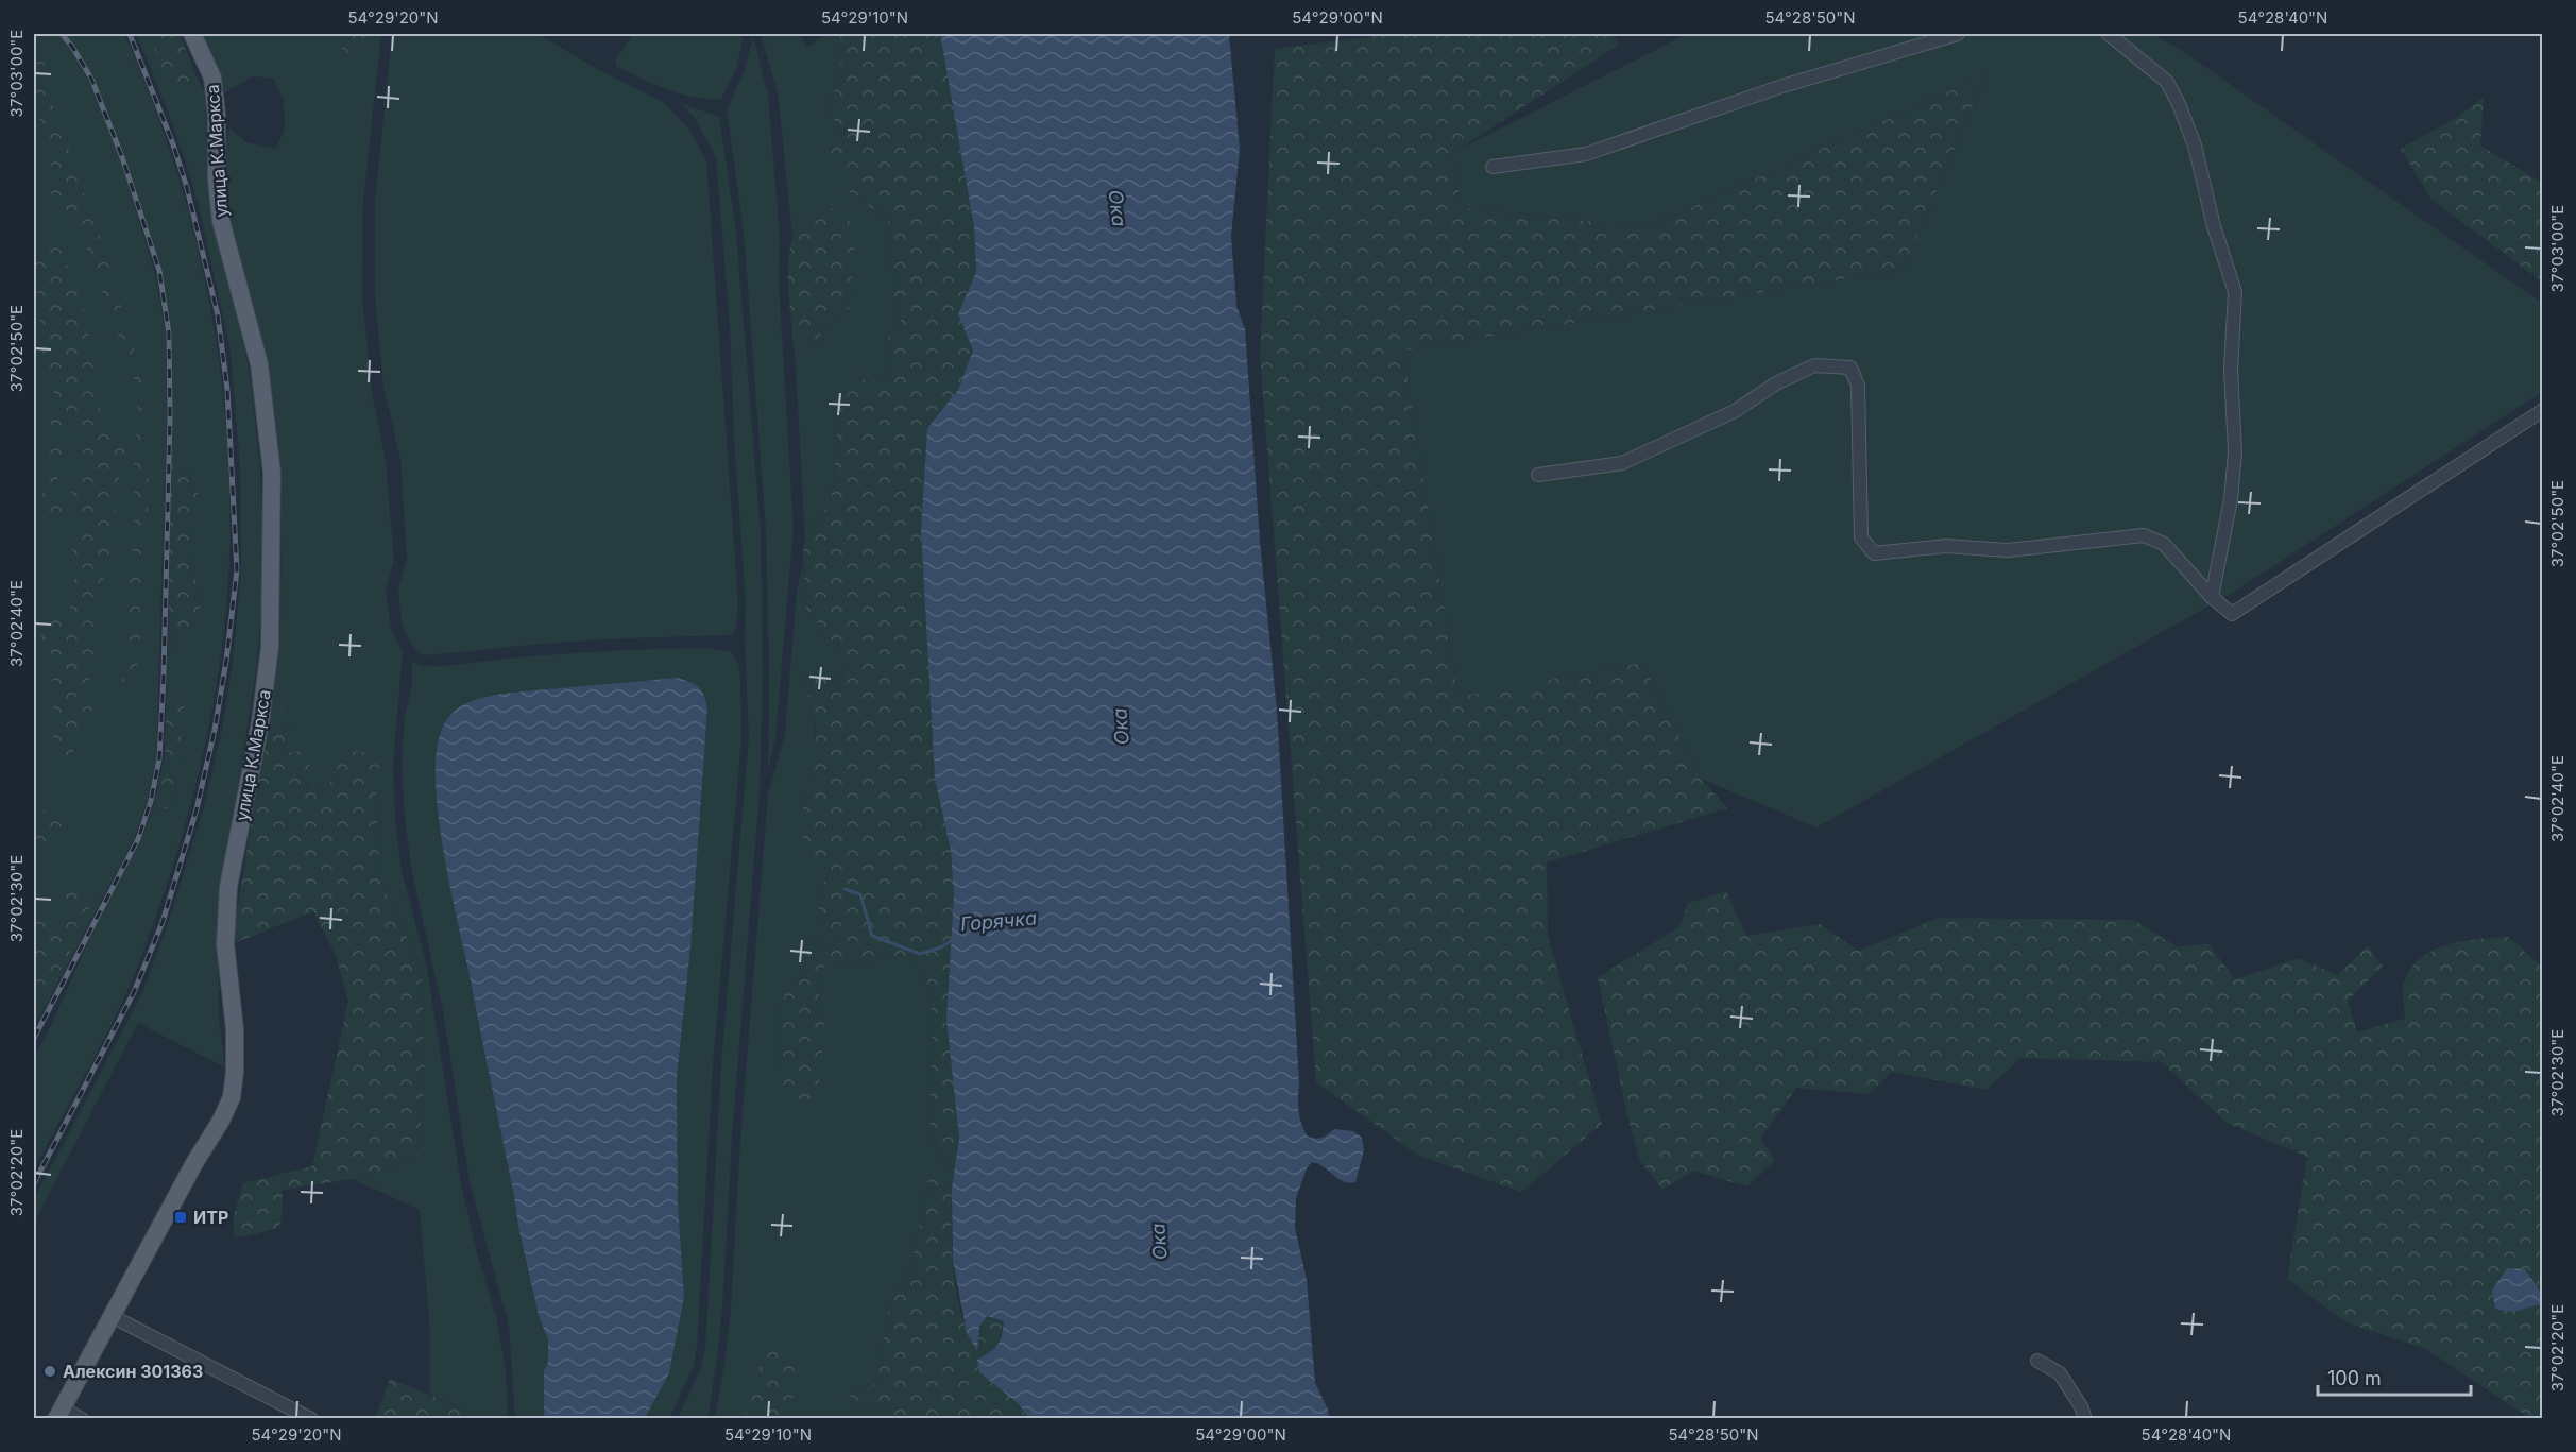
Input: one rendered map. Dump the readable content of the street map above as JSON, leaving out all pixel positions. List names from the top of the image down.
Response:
{
  "streets": {
    "main road": ["улица К.Маркса"]
  },
  "water": ["Ока", "Горячка"],
  "places": {
    "transit": ["ИТР"],
    "other": ["Алексин 301363"]
  },
  "scale_bar": "100 m",
  "coordinates": [
    "54°29'20\"N",
    "54°29'10\"N",
    "54°29'00\"N",
    "54°28'50\"N",
    "54°28'40\"N",
    "37°03'00\"E",
    "37°02'50\"E",
    "37°02'40\"E",
    "37°02'30\"E",
    "37°02'20\"E"
  ]
}
